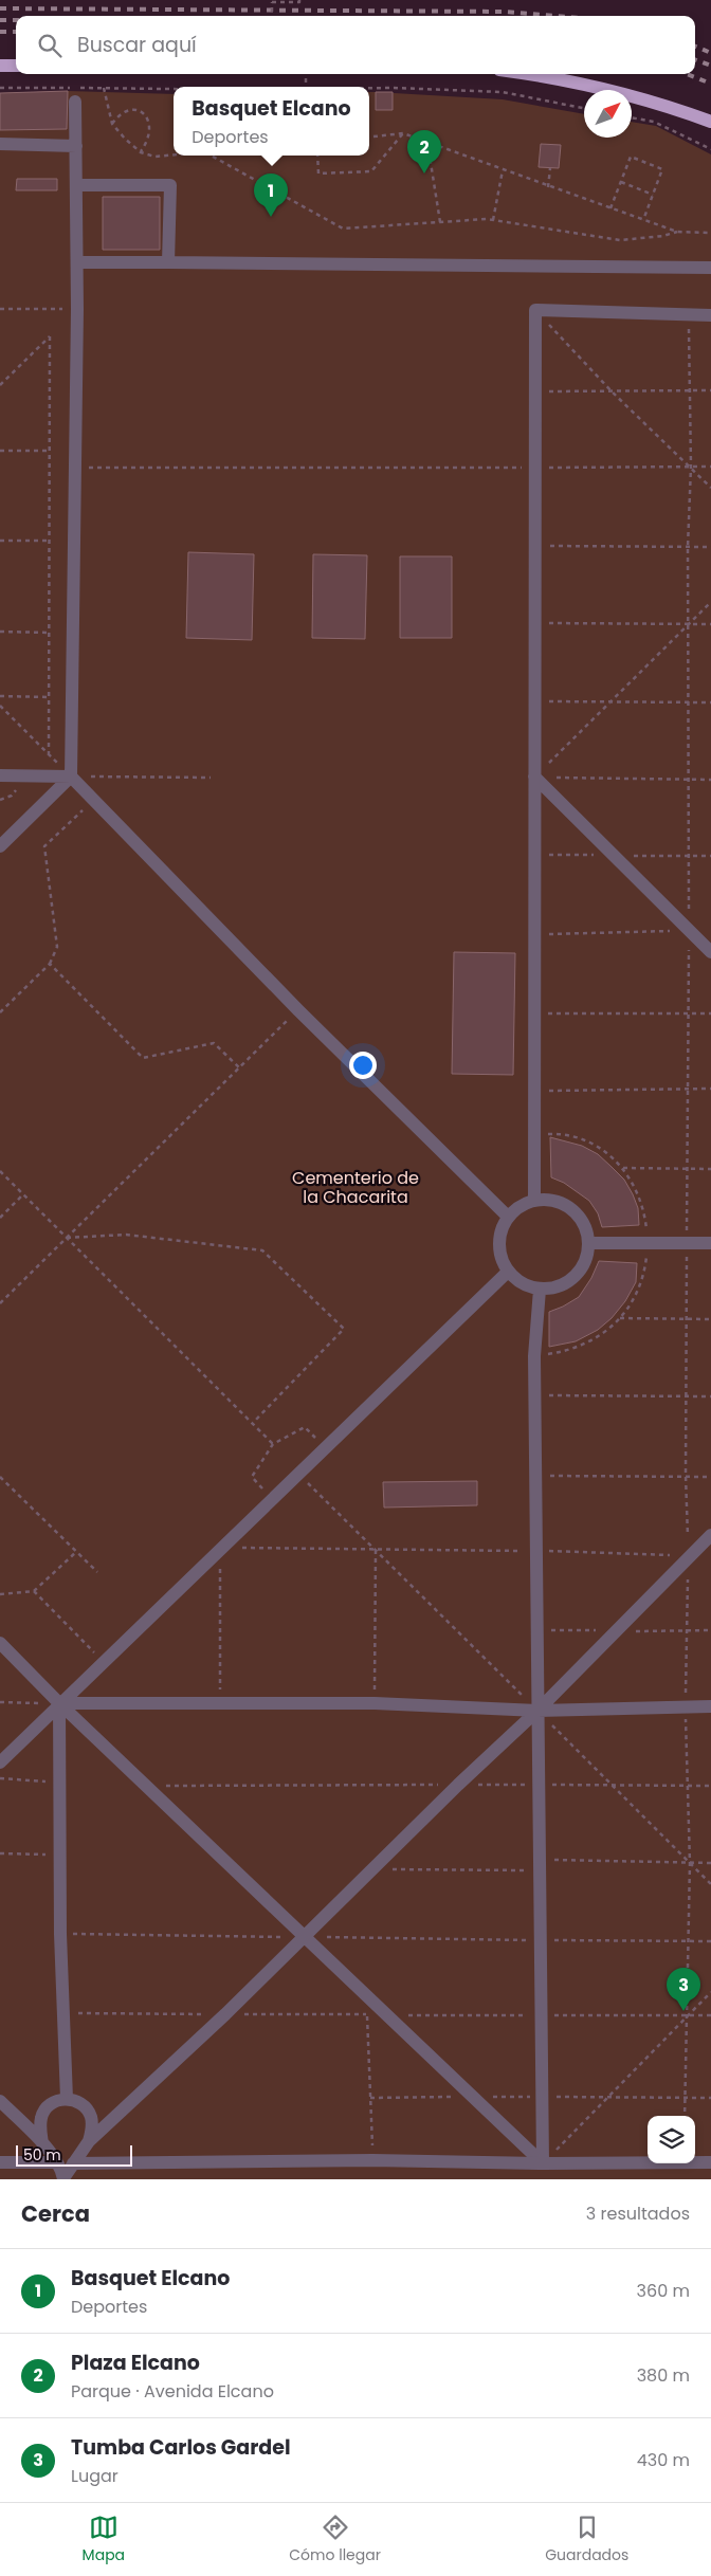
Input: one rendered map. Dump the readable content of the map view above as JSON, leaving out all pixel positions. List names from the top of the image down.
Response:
{
  "parks": ["Cementerio de la Chacarita"],
  "scale_bar": "50 m",
  "north": "top right",
  "page": {
    "search": "Buscar aquí",
    "popup": ["Basquet Elcano", "Deportes"],
    "pins": ["2", "1", "3"],
    "scale": "50 m",
    "heading": ["Cerca", "3 resultados"],
    "list": [
      {
        "mark": "1",
        "name": "Basquet Elcano",
        "note": "Deportes",
        "value": "360 m"
      },
      {
        "mark": "2",
        "name": "Plaza Elcano",
        "note": "Parque · Avenida Elcano",
        "value": "380 m"
      },
      {
        "mark": "3",
        "name": "Tumba Carlos Gardel",
        "note": "Lugar",
        "value": "430 m"
      }
    ],
    "nav": ["Mapa", "Cómo llegar", "Guardados"]
  }
}
